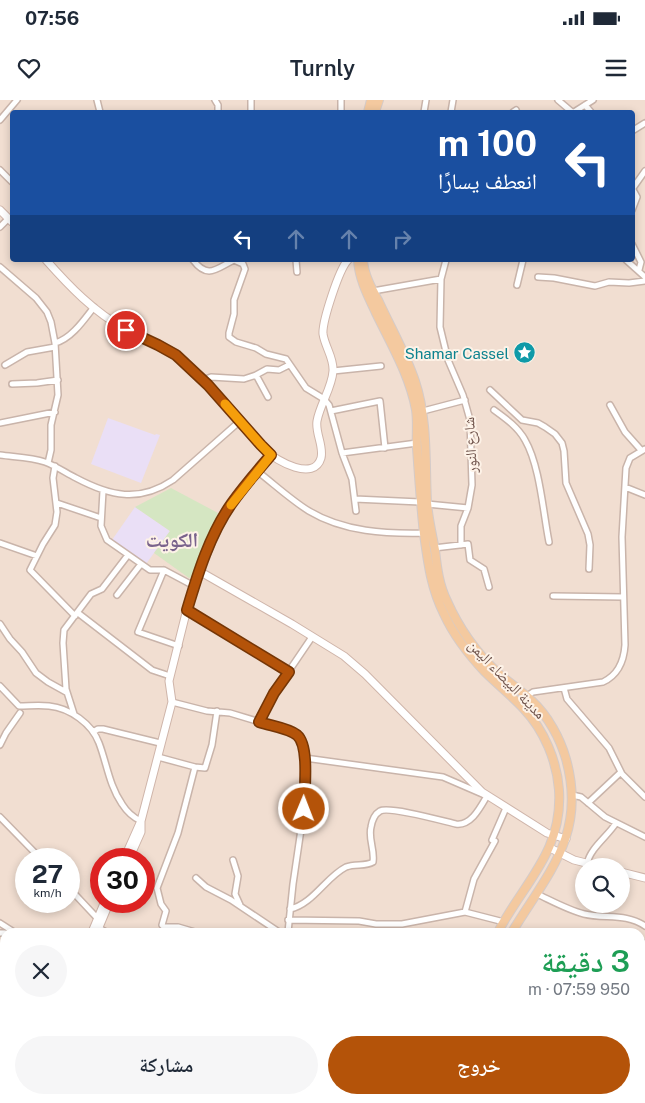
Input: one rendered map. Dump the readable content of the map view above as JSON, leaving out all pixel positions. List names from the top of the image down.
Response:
{
  "streets": {
    "main road": ["مدينة البيضاء اليمن"],
    "street": ["شارع النور"]
  },
  "districts": ["الكويت"],
  "places": {
    "place": ["Shamar Cassel"]
  },
  "page": {
    "status": "07:56",
    "header": "Turnly",
    "turn": ["100 m", "انعطف يسارًا"],
    "speed": "27 km/h",
    "limit": "30",
    "heading": ["3 دقيقة", "950 m · 07:59"],
    "buttons": ["خروج", "مشاركة"]
  }
}
